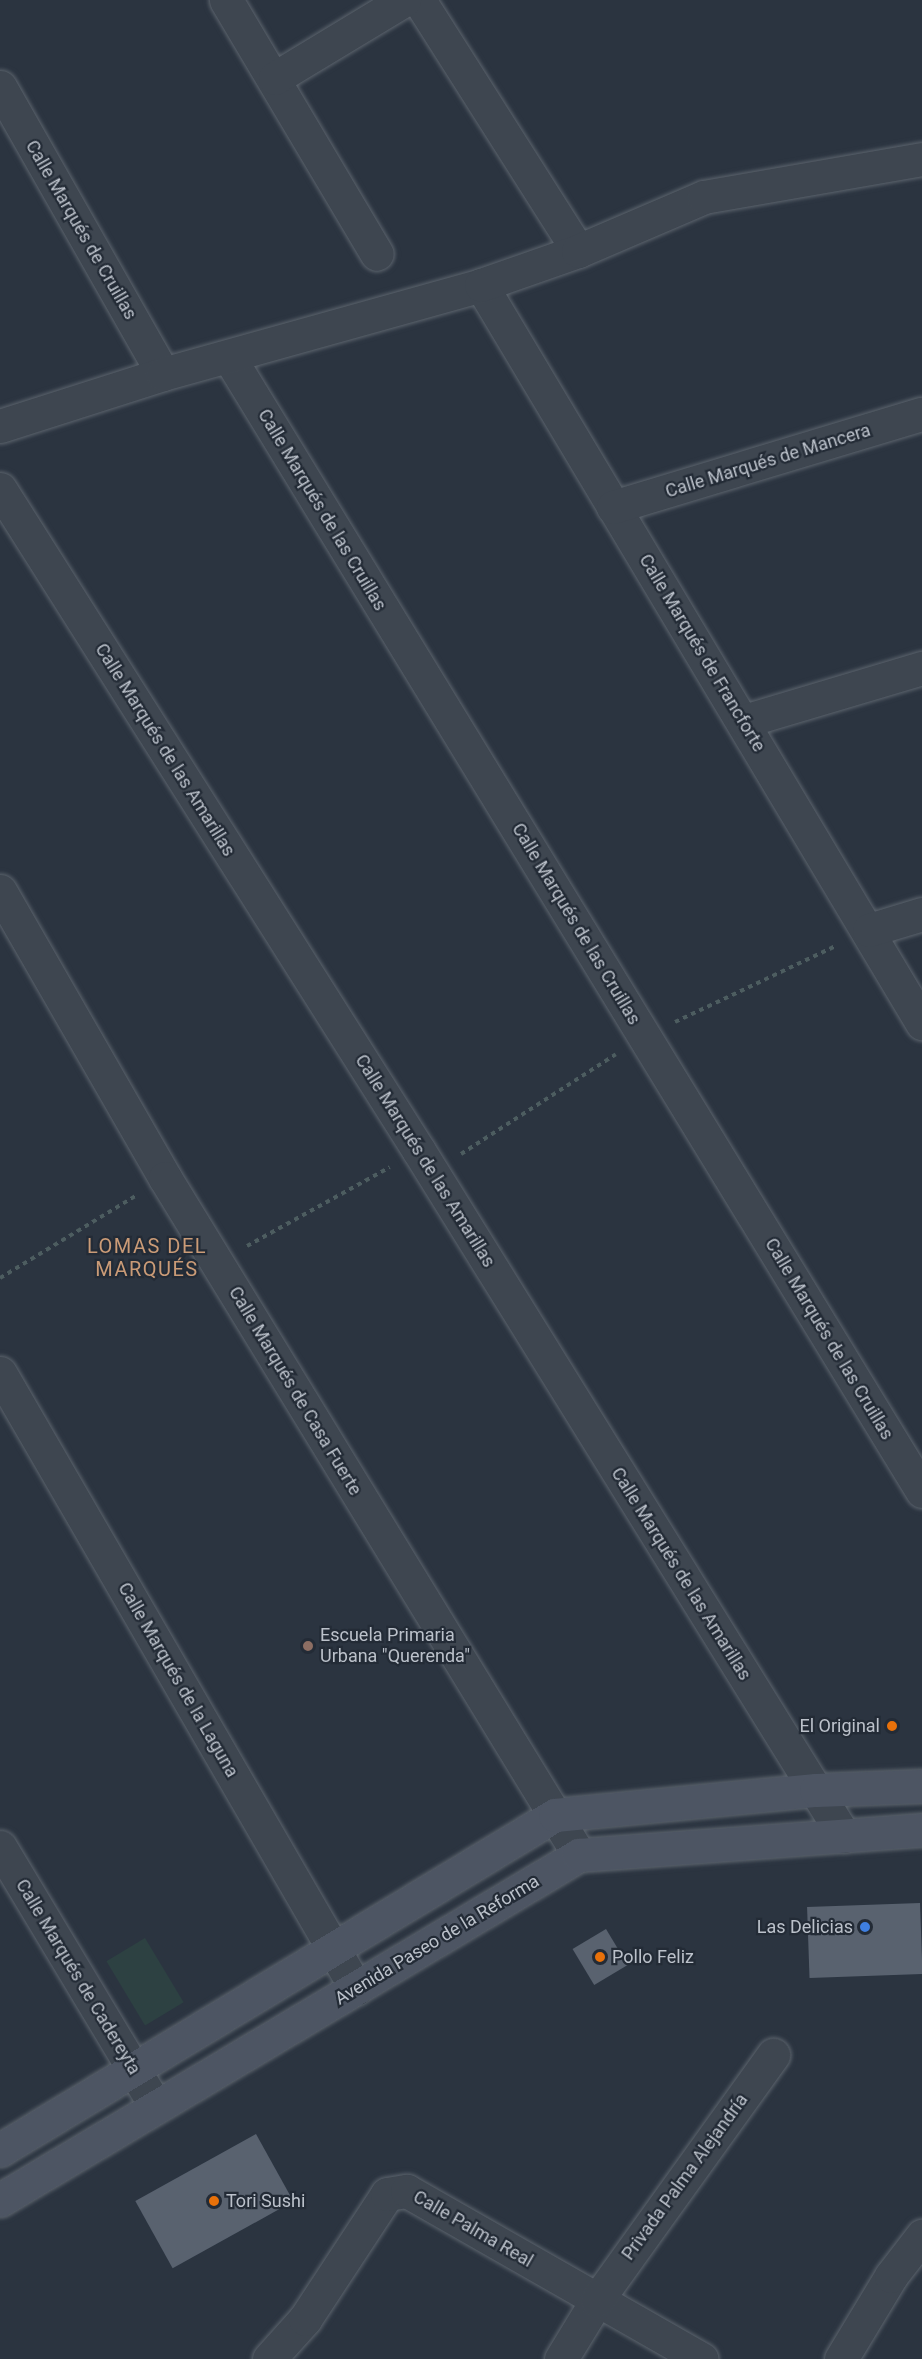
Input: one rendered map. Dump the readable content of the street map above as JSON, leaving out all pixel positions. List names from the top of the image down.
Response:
{
  "streets": {
    "street": [
      "Calle Marqués de Cruillas",
      "Calle Marqués de Mancera",
      "Calle Marqués de las Cruillas",
      "Calle Marqués de Francforte",
      "Calle Marqués de las Amarillas",
      "Calle Marqués de Casa Fuerte",
      "Calle Marqués de la Laguna",
      "Avenida Paseo de la Reforma",
      "Calle Marqués de Cadereyta",
      "Privada Palma Alejandría",
      "Calle Palma Real"
    ]
  },
  "crossings": [
    ["Calle Marqués de Mancera", "Calle Marqués de Francforte"],
    ["Calle Marqués de las Amarillas", "Avenida Paseo de la Reforma"],
    ["Calle Marqués de Casa Fuerte", "Avenida Paseo de la Reforma"],
    ["Calle Marqués de la Laguna", "Avenida Paseo de la Reforma"],
    ["Avenida Paseo de la Reforma", "Calle Marqués de Cadereyta"],
    ["Privada Palma Alejandría", "Calle Palma Real"]
  ],
  "districts": ["LOMAS DEL MARQUÉS"],
  "places": [
    "Escuela Primaria Urbana \"Querenda\"",
    "El Original",
    "Las Delicias",
    "Pollo Feliz",
    "Tori Sushi"
  ]
}
